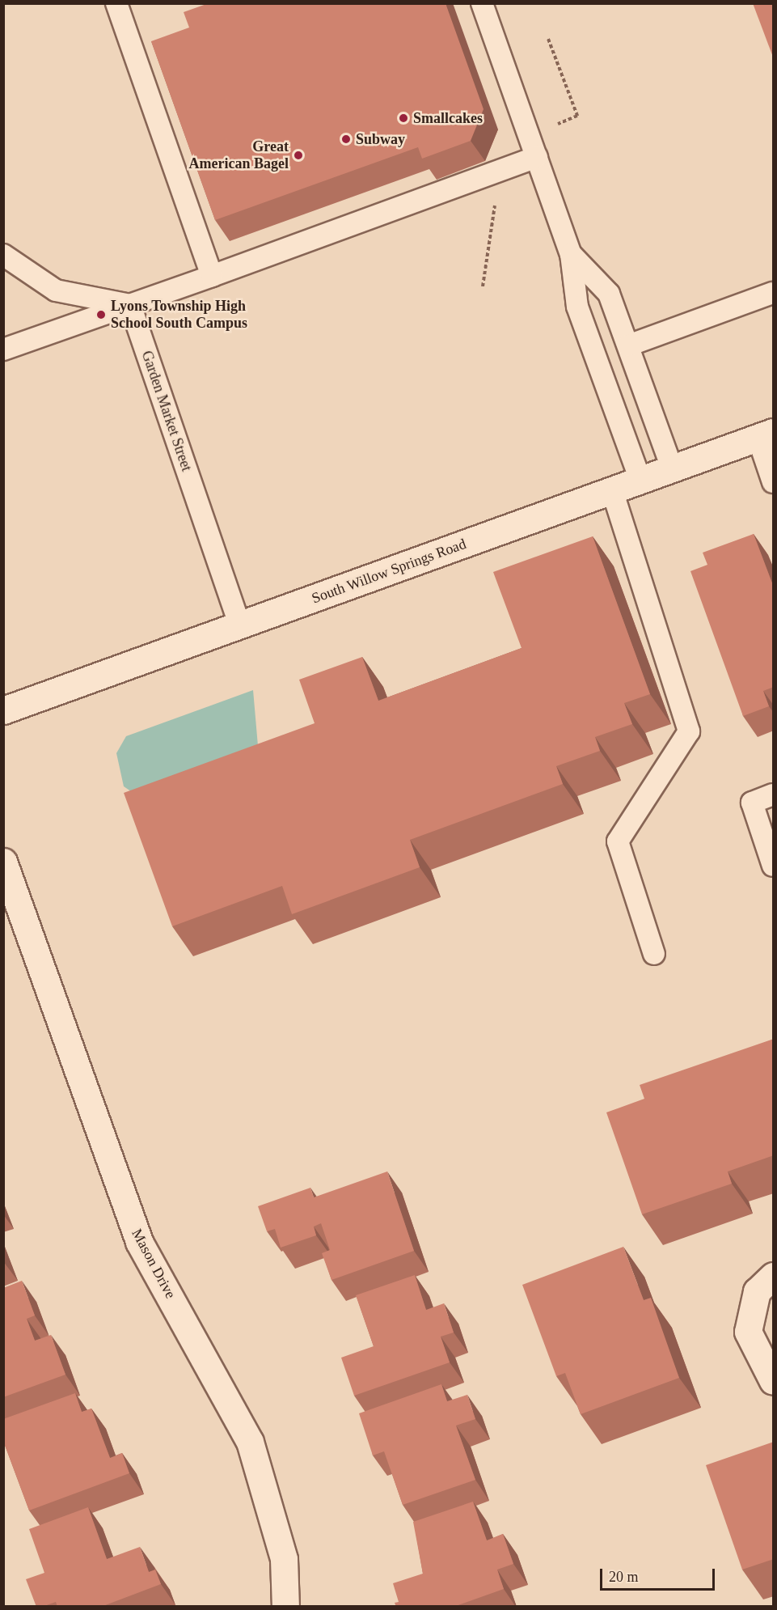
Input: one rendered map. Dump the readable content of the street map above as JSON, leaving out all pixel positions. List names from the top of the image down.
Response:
{
  "streets": {
    "street": ["South Willow Springs Road", "Mason Drive"],
    "lane": ["Garden Market Street"]
  },
  "crossings": [
    ["Garden Market Street", "South Willow Springs Road"]
  ],
  "places": [
    "Smallcakes",
    "Subway",
    "Great American Bagel",
    "Lyons Township High School South Campus"
  ],
  "scale_bar": "20 m"
}
